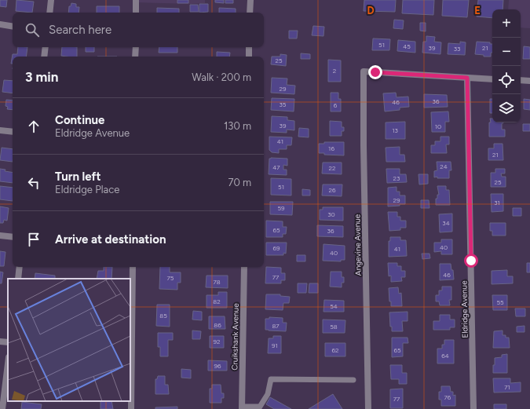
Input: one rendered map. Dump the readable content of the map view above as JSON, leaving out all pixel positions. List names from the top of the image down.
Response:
{
  "streets": {
    "street": ["Angevine Avenue", "Eldridge Avenue", "Cruikshank Avenue"]
  },
  "crossings": [
    ["Angevine Avenue", "Eldridge Avenue"]
  ],
  "house_numbers": [
    "51",
    "45",
    "39",
    "21",
    "33",
    "25",
    "2",
    "29",
    "36",
    "46",
    "35",
    "6",
    "39",
    "10",
    "13",
    "41",
    "16",
    "21",
    "24",
    "47",
    "22",
    "23",
    "25",
    "51",
    "26",
    "29",
    "31",
    "59",
    "30",
    "34",
    "65",
    "36",
    "40",
    "69",
    "41",
    "40",
    "46",
    "77",
    "75",
    "78",
    "82",
    "55",
    "54",
    "85",
    "86",
    "87",
    "58",
    "92",
    "91",
    "62",
    "65",
    "64",
    "96",
    "71",
    "76",
    "77"
  ],
  "page": {
    "map_buttons": ["+", "−"],
    "search": "Search here",
    "heading": ["3 min", "Walk · 200 m"],
    "list": [
      ["Continue", "Eldridge Avenue", "130 m"],
      ["Turn left", "Eldridge Place", "70 m"],
      "Arrive at destination"
    ]
  },
  "grid": {
    "columns": ["D", "E"]
  }
}
